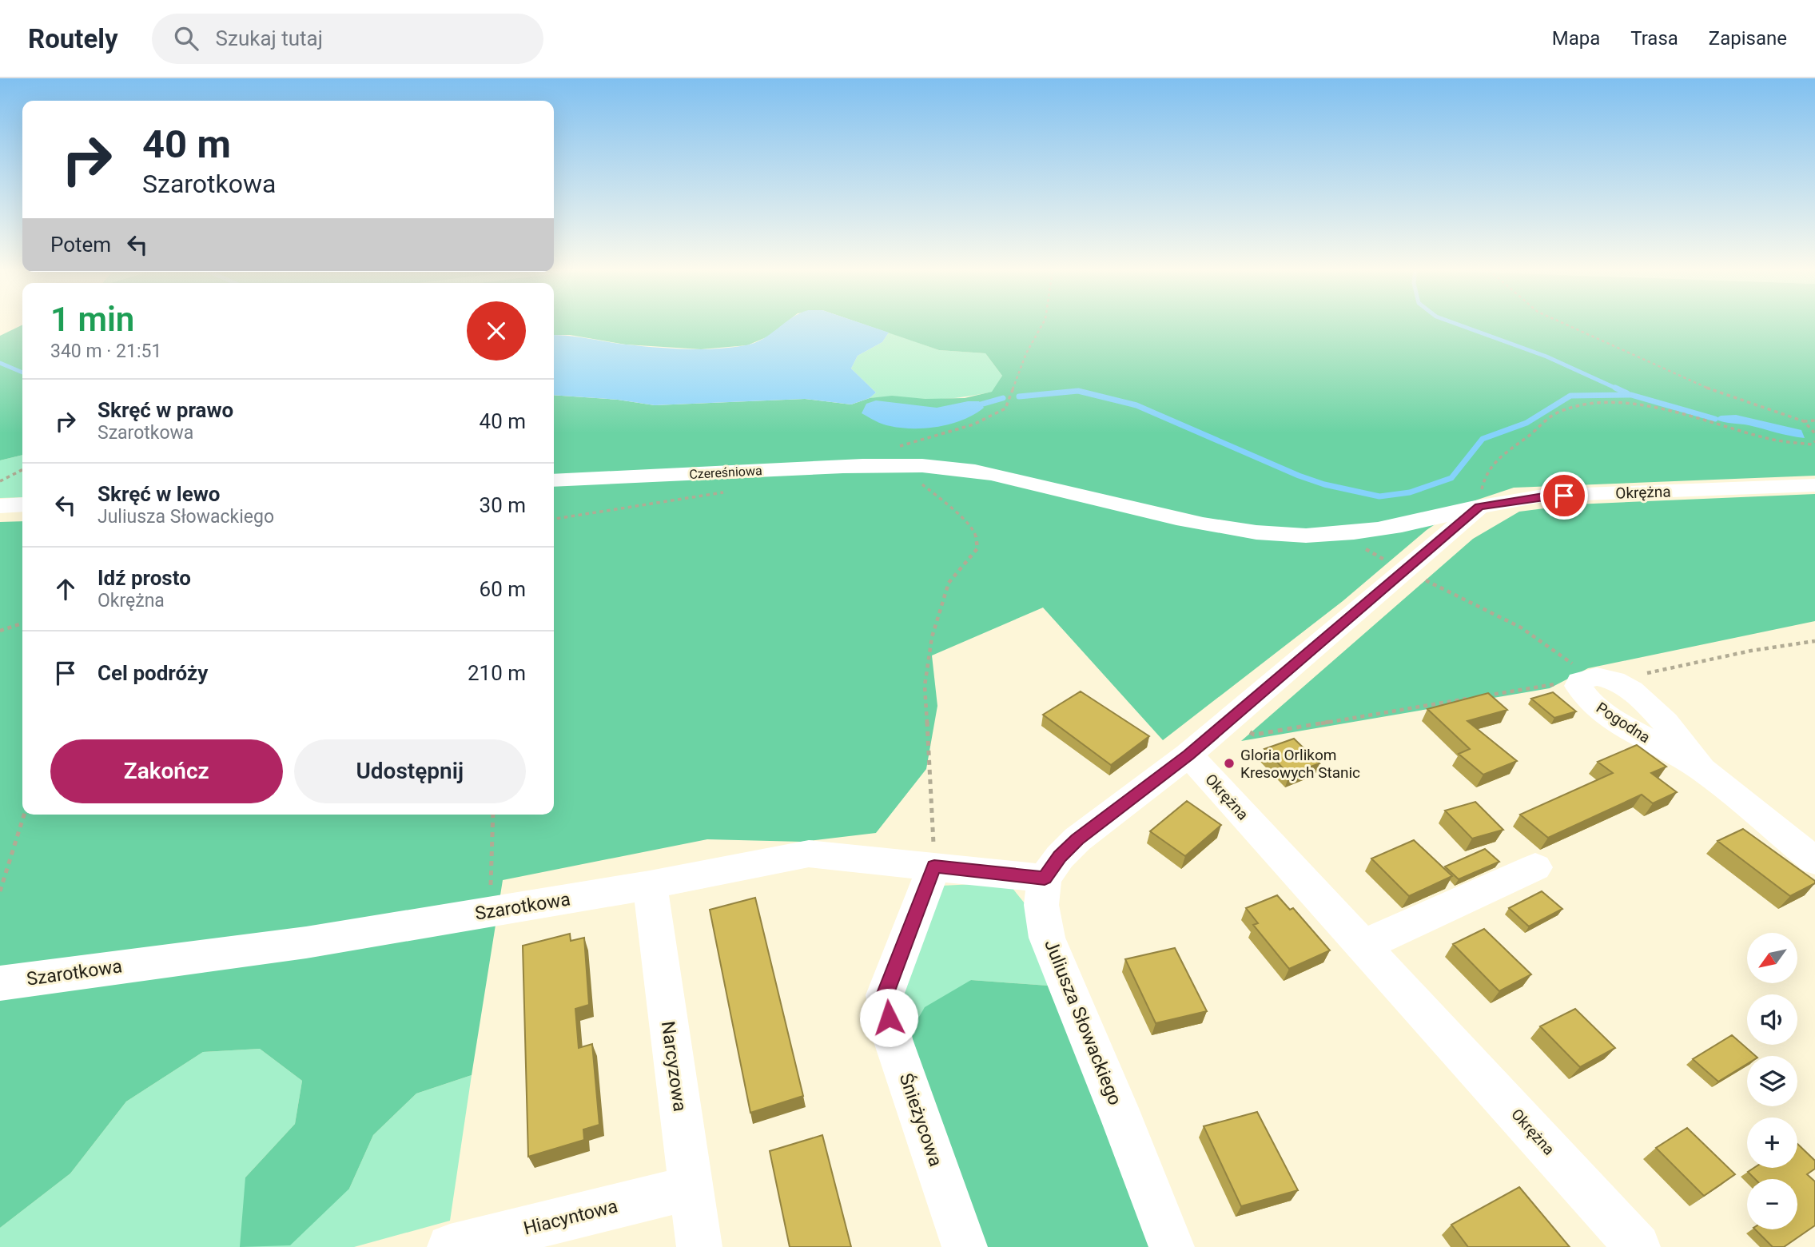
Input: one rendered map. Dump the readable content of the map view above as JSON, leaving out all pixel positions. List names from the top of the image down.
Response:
{
  "streets": {
    "street": [
      "Czereśniowa",
      "Okrężna",
      "Pogodna",
      "Szarotkowa",
      "Juliusza Słowackiego",
      "Narcyzowa",
      "Śnieżycowa",
      "Hiacyntowa"
    ]
  },
  "crossings": [
    ["Czereśniowa", "Okrężna"],
    ["Okrężna", "Juliusza Słowackiego"],
    ["Szarotkowa", "Juliusza Słowackiego"],
    ["Szarotkowa", "Narcyzowa"],
    ["Szarotkowa", "Śnieżycowa"],
    ["Narcyzowa", "Hiacyntowa"]
  ],
  "places": ["Gloria Orlikom Kresowych Stanic"],
  "north": "bottom left",
  "page": {
    "header": "Routely",
    "search": "Szukaj tutaj",
    "nav": ["Mapa", "Trasa", "Zapisane"],
    "turn": ["40 m", "Szarotkowa"],
    "then": "Potem",
    "heading": ["1 min", "340 m · 21:51"],
    "list": [
      {
        "name": "Skręć w prawo",
        "note": "Szarotkowa",
        "value": "40 m"
      },
      {
        "name": "Skręć w lewo",
        "note": "Juliusza Słowackiego",
        "value": "30 m"
      },
      {
        "name": "Idź prosto",
        "note": "Okrężna",
        "value": "60 m"
      },
      {
        "name": "Cel podróży",
        "value": "210 m"
      }
    ],
    "buttons": ["Zakończ", "Udostępnij"],
    "map_buttons": ["+", "−"]
  }
}
